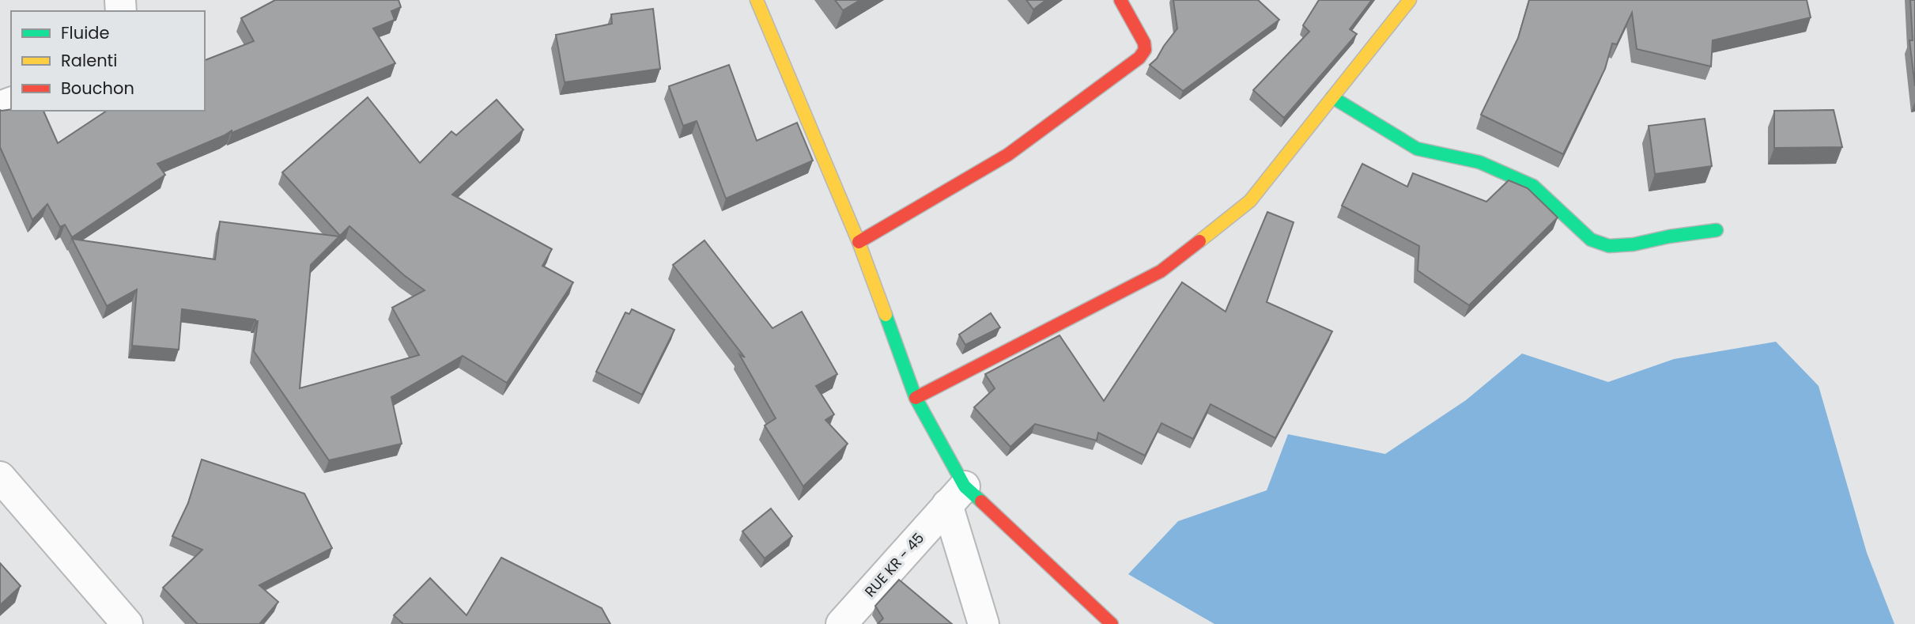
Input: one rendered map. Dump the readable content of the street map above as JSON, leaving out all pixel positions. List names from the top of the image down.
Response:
{
  "streets": {
    "street": ["RUE KR - 45"]
  },
  "legend": ["Fluide", "Ralenti", "Bouchon"]
}
